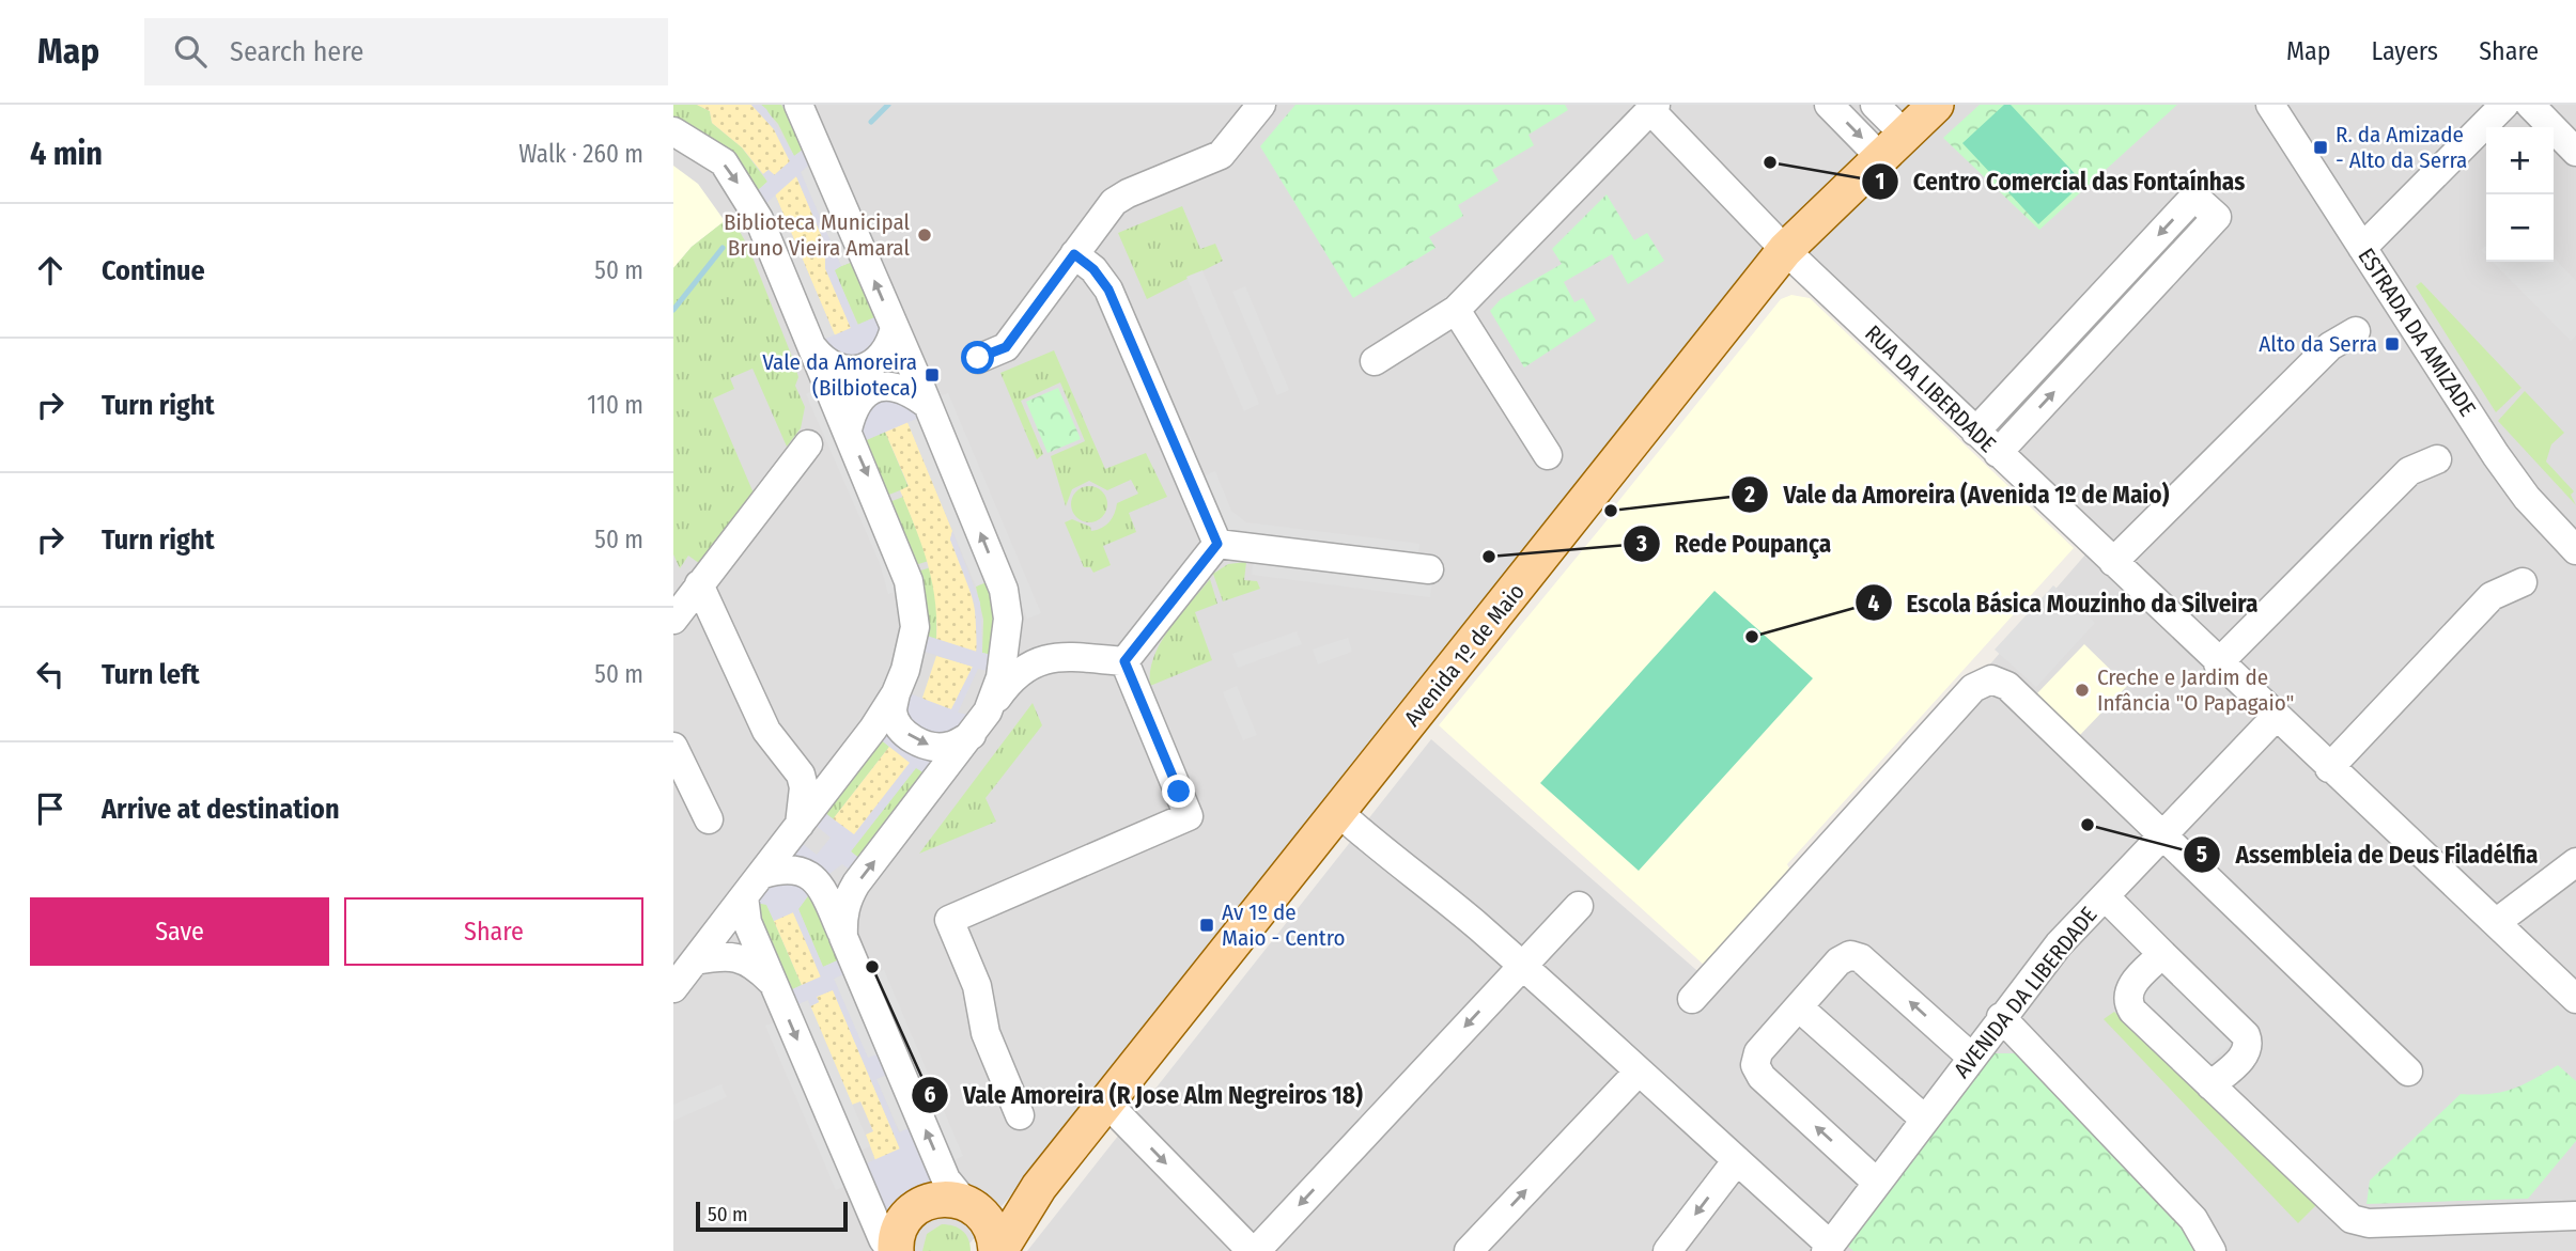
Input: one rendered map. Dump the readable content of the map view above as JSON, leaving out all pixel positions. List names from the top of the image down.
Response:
{
  "streets": {
    "main road": ["Avenida 1º de Maio"],
    "street": ["ESTRADA DA AMIZADE", "RUA DA LIBERDADE", "AVENIDA DA LIBERDADE"]
  },
  "crossings": [
    ["RUA DA LIBERDADE", "Avenida 1º de Maio"],
    ["RUA DA LIBERDADE", "AVENIDA DA LIBERDADE"]
  ],
  "places": {
    "transit": [
      "R. da Amizade - Alto da Serra",
      "Alto da Serra",
      "Vale da Amoreira (Bilbioteca)",
      "Av 1º de Maio - Centro"
    ],
    "other": [
      "Centro Comercial das Fontaínhas",
      "Biblioteca Municipal Bruno Vieira Amaral",
      "Vale da Amoreira (Avenida 1º de Maio)",
      "Rede Poupança",
      "Escola Básica Mouzinho da Silveira",
      "Creche e Jardim de Infância \"O Papagaio\"",
      "Assembleia de Deus Filadélfia",
      "Vale Amoreira (R Jose Alm Negreiros 18)"
    ]
  },
  "scale_bar": "50 m",
  "page": {
    "header": "Map",
    "search": "Search here",
    "nav": ["Map", "Layers", "Share"],
    "heading": ["4 min", "Walk · 260 m"],
    "map_buttons": ["+", "−"],
    "list": [
      ["Continue", "50 m"],
      ["Turn right", "110 m"],
      ["Turn right", "50 m"],
      ["Turn left", "50 m"],
      "Arrive at destination"
    ],
    "buttons": ["Save", "Share"],
    "scale": "50 m"
  }
}
